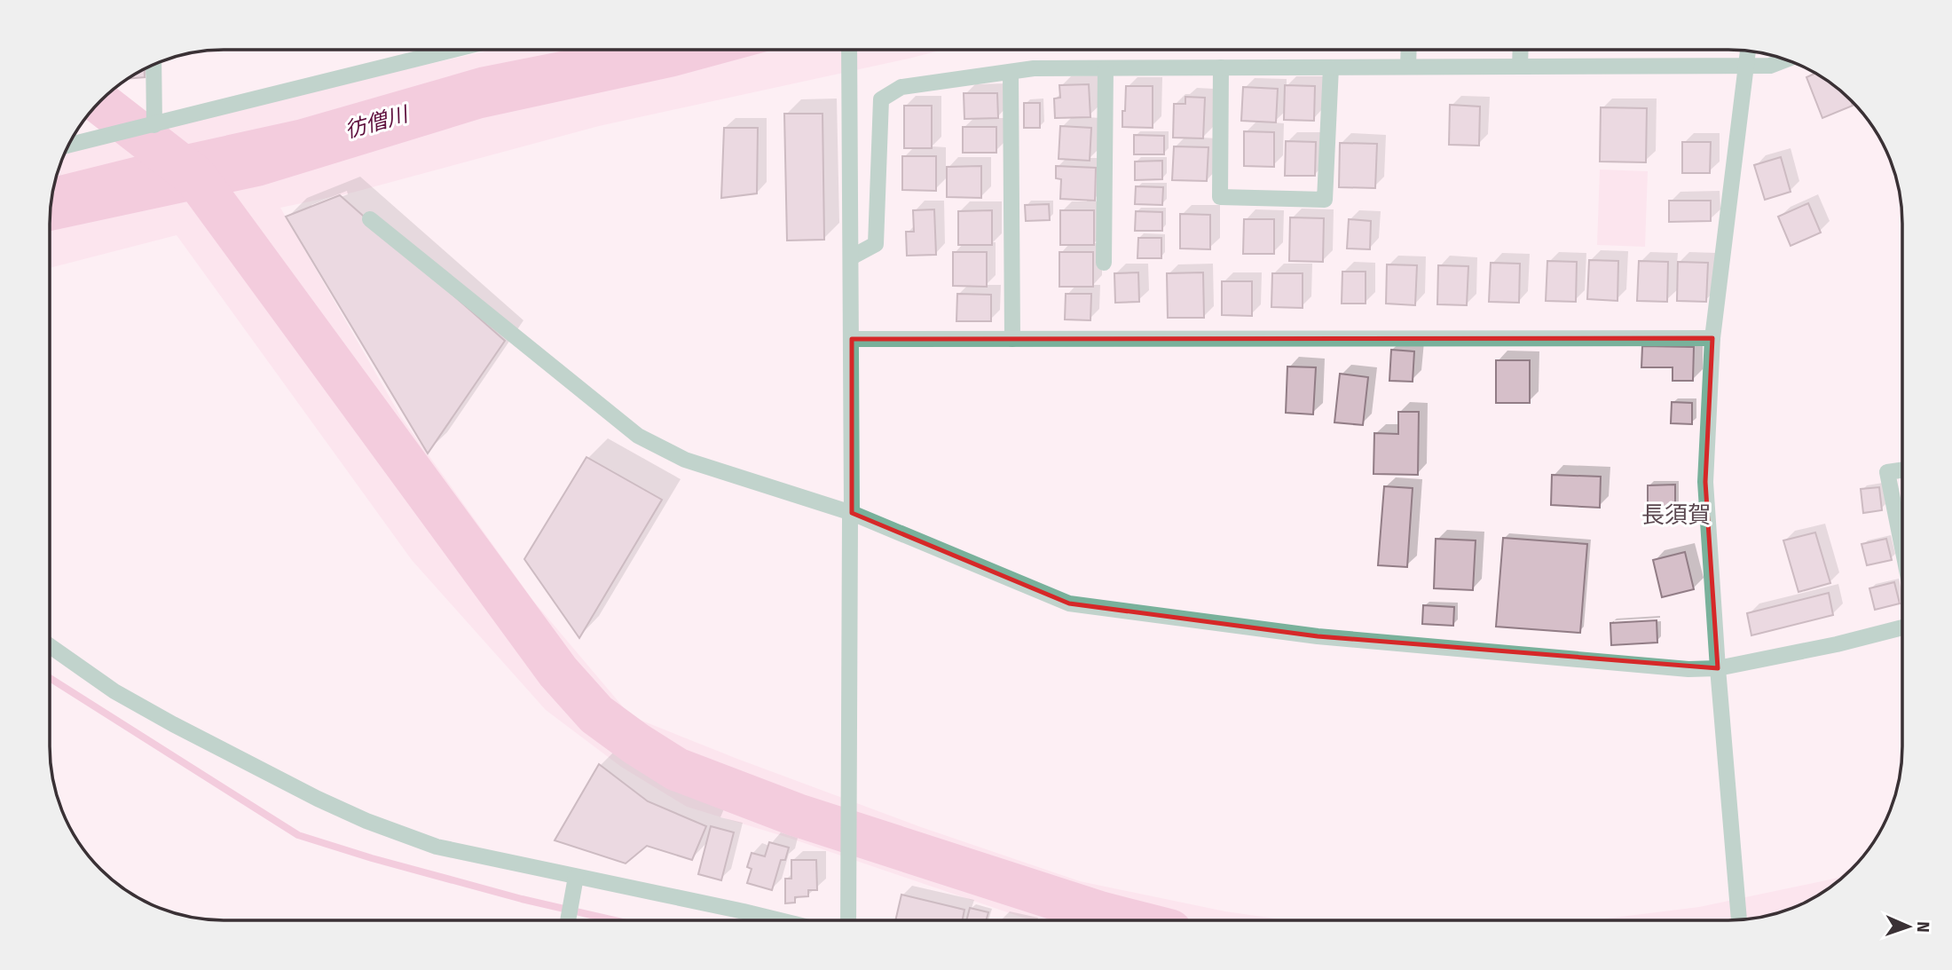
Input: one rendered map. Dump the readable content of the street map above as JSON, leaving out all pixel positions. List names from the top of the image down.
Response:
{
  "districts": ["長須賀"],
  "water": ["彷僧川"],
  "north": "right"
}
